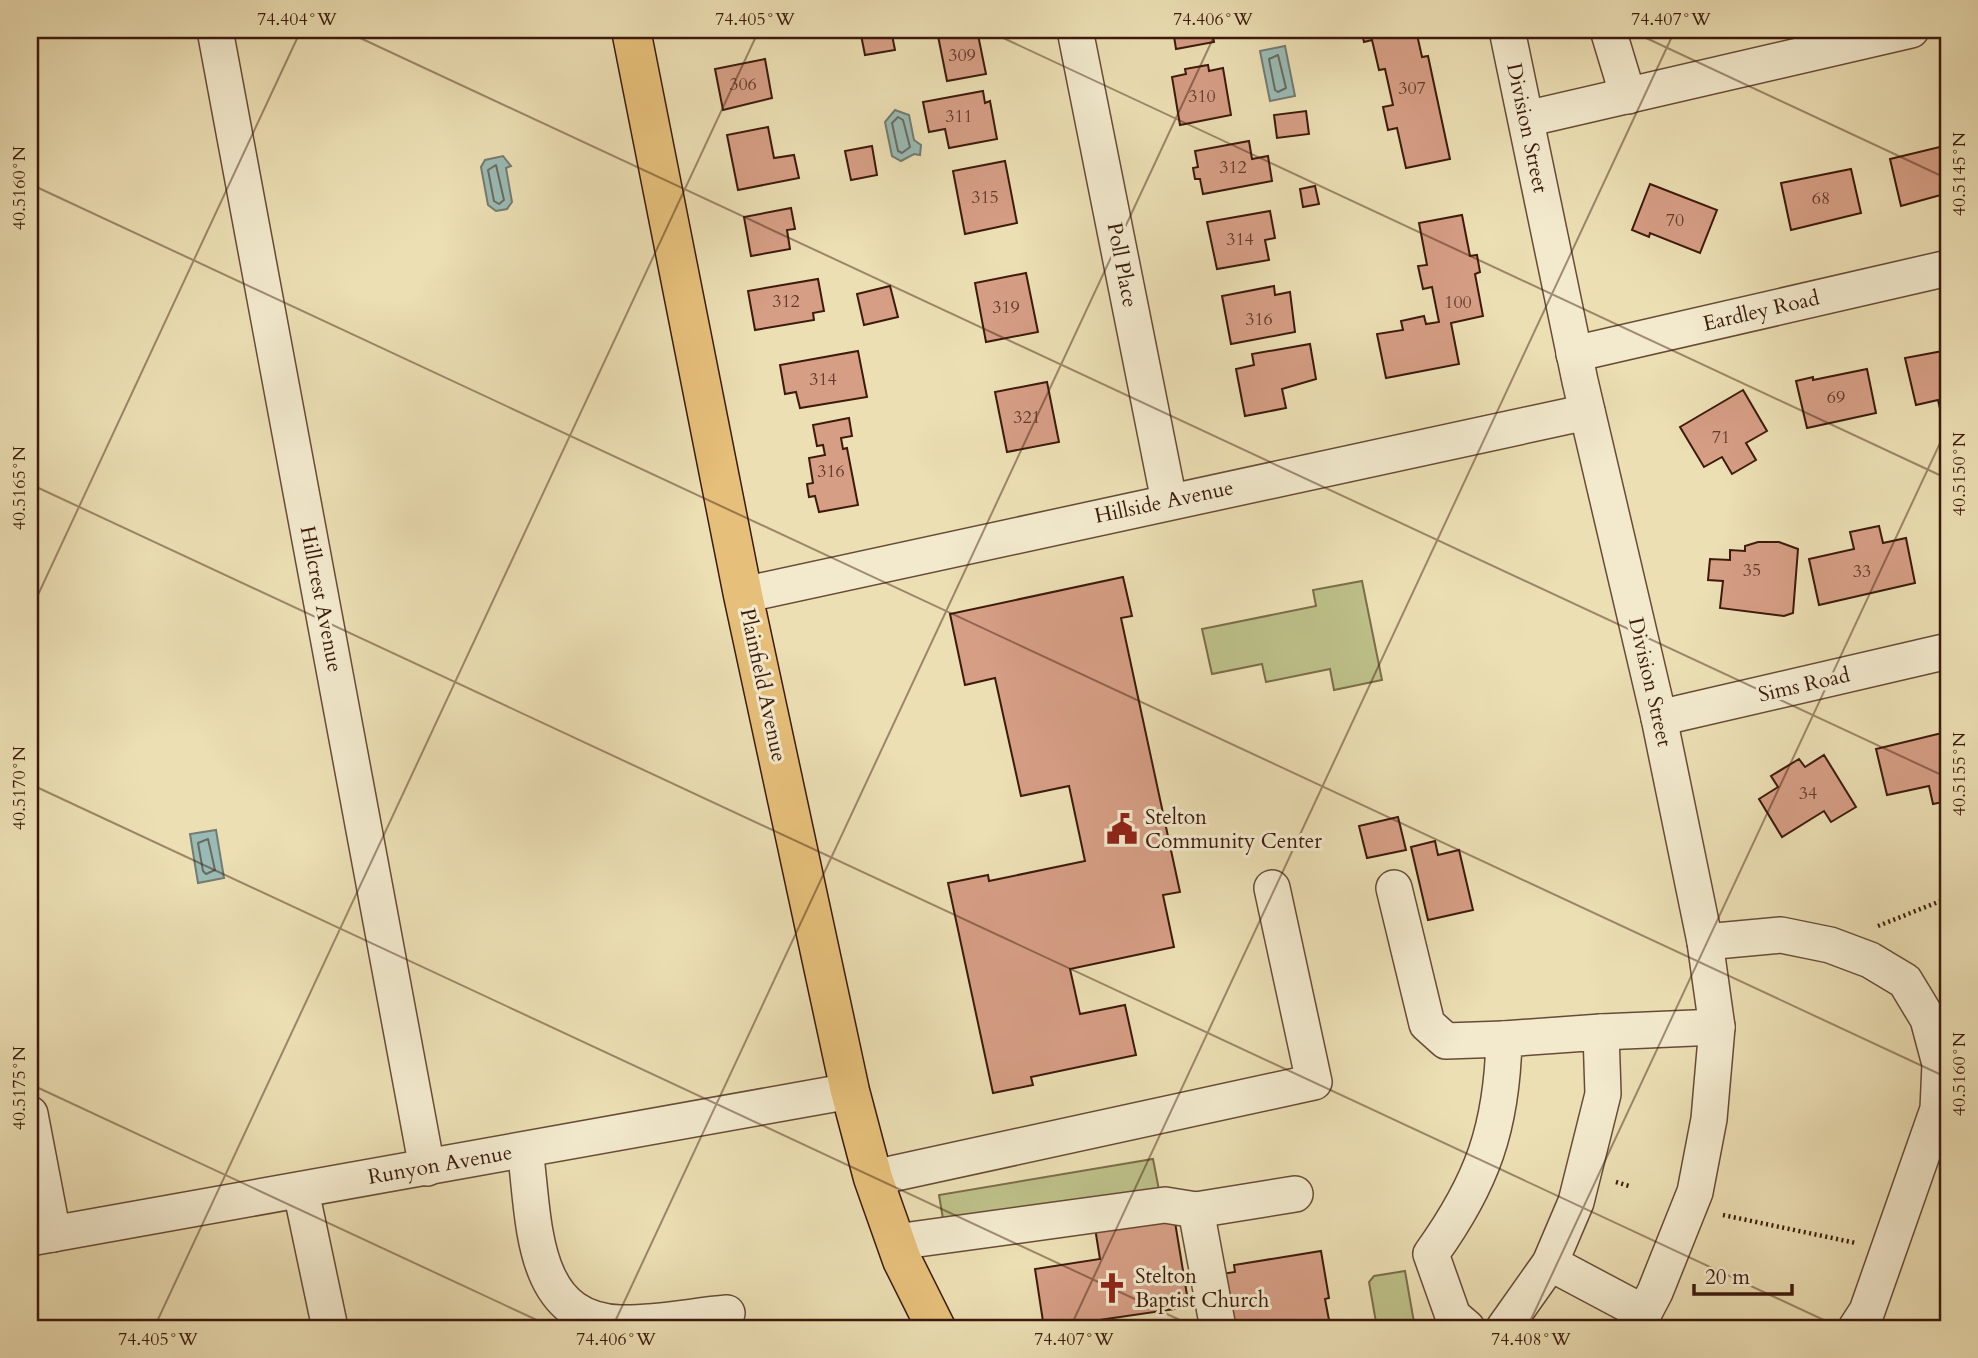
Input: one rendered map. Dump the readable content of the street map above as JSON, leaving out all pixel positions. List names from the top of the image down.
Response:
{
  "streets": {
    "main road": ["Plainfield Avenue"],
    "street": [
      "Division Street",
      "Poll Place",
      "Eardley Road",
      "Hillside Avenue",
      "Hillcrest Avenue",
      "Sims Road",
      "Runyon Avenue"
    ]
  },
  "crossings": [
    ["Division Street", "Eardley Road"],
    ["Division Street", "Hillside Avenue"],
    ["Division Street", "Sims Road"],
    ["Poll Place", "Hillside Avenue"],
    ["Hillside Avenue", "Plainfield Avenue"],
    ["Hillcrest Avenue", "Runyon Avenue"],
    ["Plainfield Avenue", "Runyon Avenue"]
  ],
  "places": {
    "public building": ["Stelton Community Center"],
    "church": ["Stelton Baptist Church"]
  },
  "house_numbers": [
    "309",
    "306",
    "307",
    "310",
    "311",
    "312",
    "315",
    "68",
    "70",
    "314",
    "312",
    "100",
    "319",
    "316",
    "314",
    "69",
    "321",
    "71",
    "316",
    "35",
    "33",
    "34"
  ],
  "scale_bar": "20 m",
  "coordinates": [
    "74.404°W",
    "74.405°W",
    "74.406°W",
    "74.407°W",
    "40.5145°N",
    "40.5160°N",
    "40.5150°N",
    "40.5165°N",
    "40.5155°N",
    "40.5170°N",
    "40.5175°N",
    "74.408°W"
  ]
}
